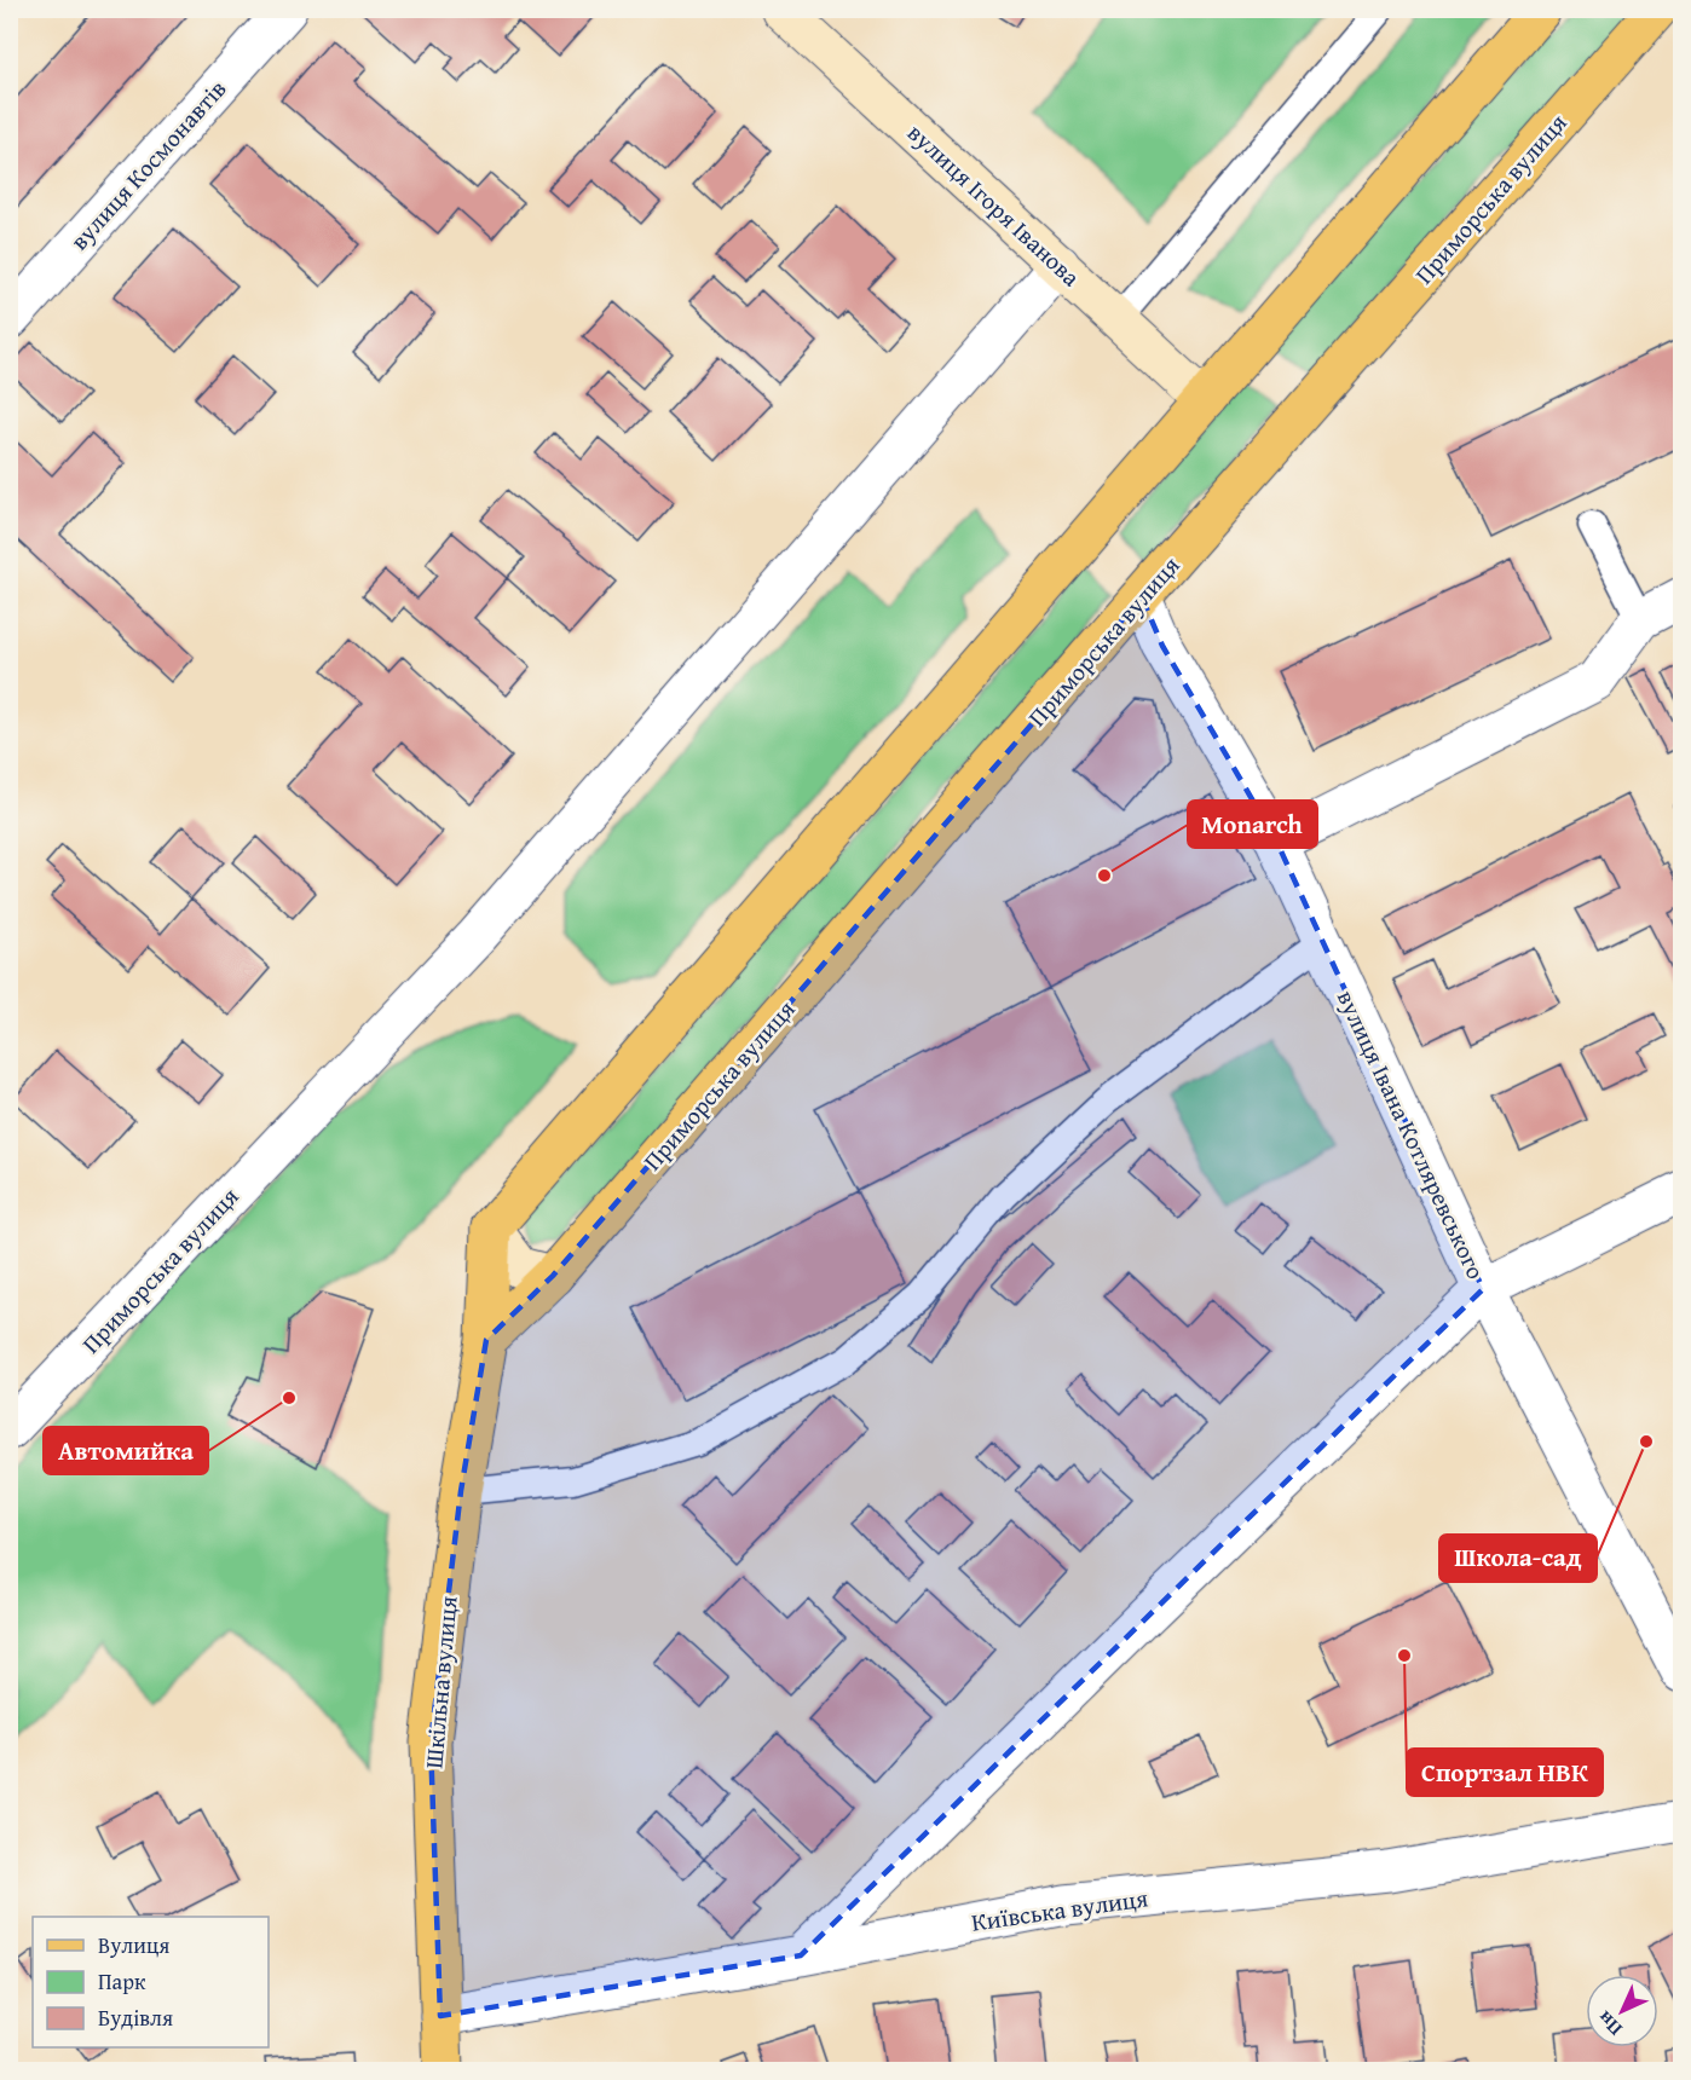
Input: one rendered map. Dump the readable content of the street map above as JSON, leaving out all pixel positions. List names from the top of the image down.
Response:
{
  "streets": {
    "main road": ["Приморська вулиця", "Шкільна вулиця"],
    "street": [
      "вулиця Космонавтів",
      "вулиця Ігоря Іванова",
      "вулиця Івана Котляревського",
      "Київська вулиця"
    ]
  },
  "crossings": [
    ["Приморська вулиця", "вулиця Ігоря Іванова"],
    ["Приморська вулиця", "вулиця Івана Котляревського"],
    ["Приморська вулиця", "Шкільна вулиця"],
    ["Шкільна вулиця", "Київська вулиця"]
  ],
  "places": [
    "Monarch",
    "Автомийка",
    "Школа-сад",
    "Спортзал НВК"
  ],
  "legend": ["Вулиця", "Парк", "Будівля"],
  "north": "bottom left"
}
